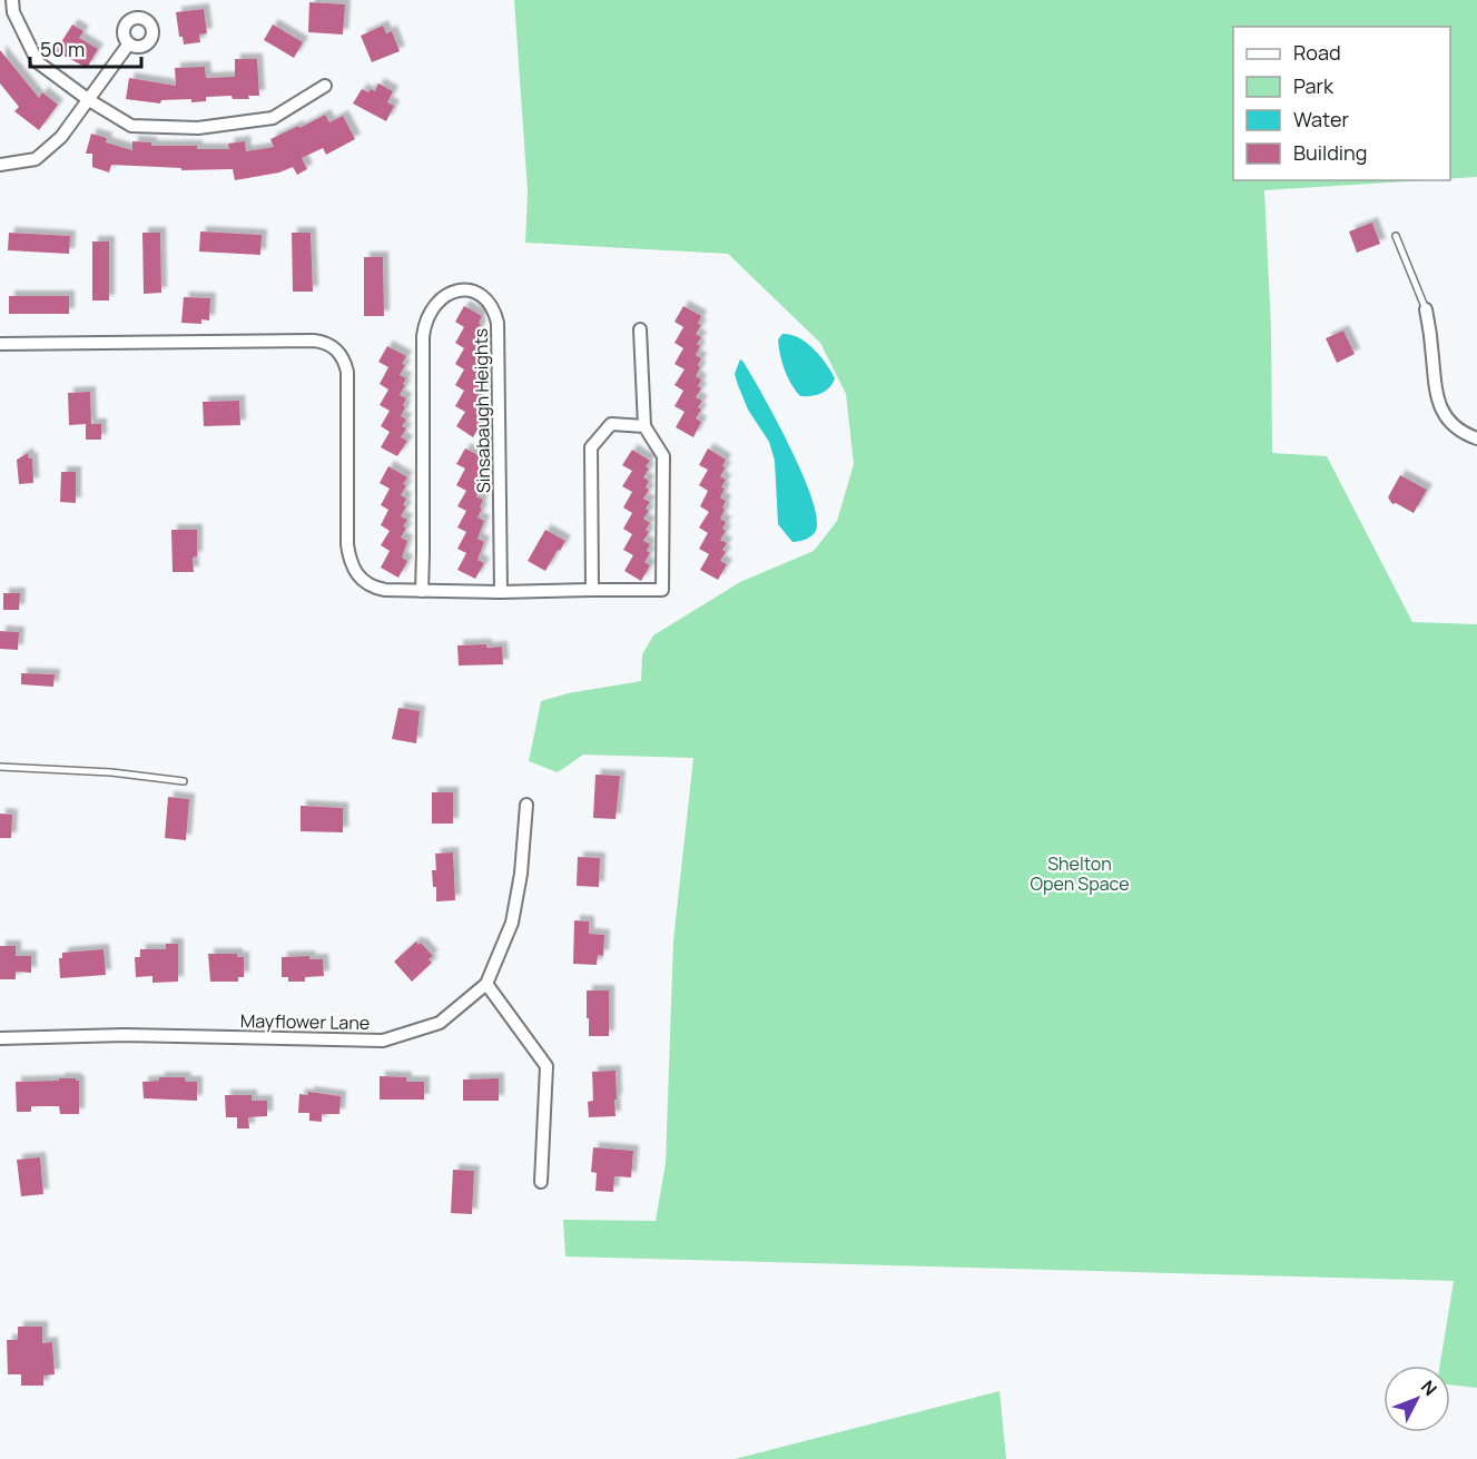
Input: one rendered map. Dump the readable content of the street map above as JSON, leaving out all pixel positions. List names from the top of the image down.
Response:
{
  "streets": {
    "street": ["Sinsabaugh Heights", "Mayflower Lane"]
  },
  "parks": ["Shelton Open Space"],
  "legend": [
    "Road",
    "Park",
    "Water",
    "Building"
  ],
  "scale_bar": "50 m",
  "north": "top right"
}
